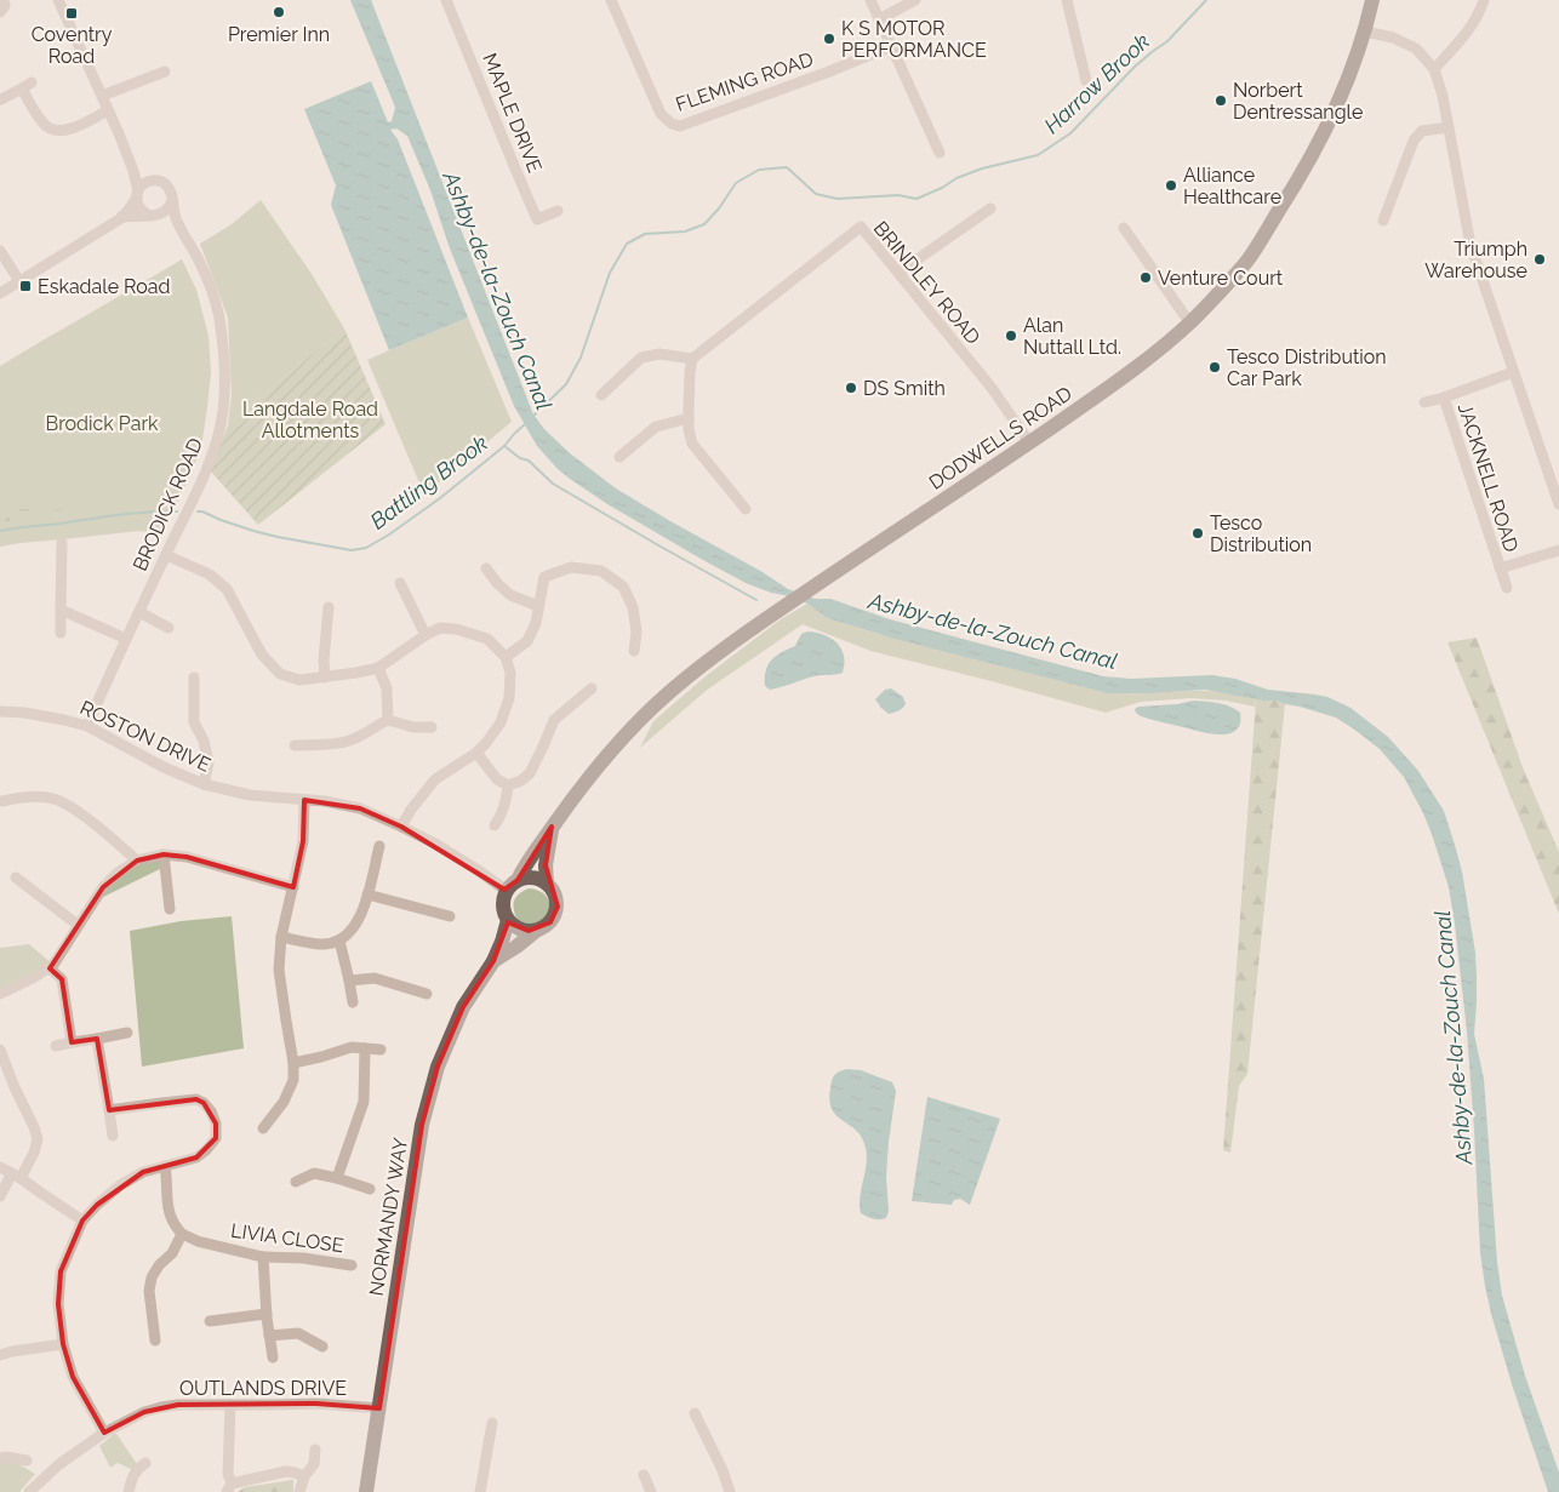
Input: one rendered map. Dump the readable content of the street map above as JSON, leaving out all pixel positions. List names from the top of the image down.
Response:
{
  "streets": {
    "main road": ["DODWELLS ROAD", "NORMANDY WAY"],
    "street": [
      "FLEMING ROAD",
      "MAPLE DRIVE",
      "BRINDLEY ROAD",
      "JACKNELL ROAD",
      "BRODICK ROAD",
      "ROSTON DRIVE",
      "LIVIA CLOSE",
      "OUTLANDS DRIVE"
    ]
  },
  "crossings": [
    ["BRINDLEY ROAD", "DODWELLS ROAD"],
    ["DODWELLS ROAD", "ROSTON DRIVE"],
    ["DODWELLS ROAD", "NORMANDY WAY"],
    ["BRODICK ROAD", "ROSTON DRIVE"],
    ["ROSTON DRIVE", "NORMANDY WAY"],
    ["NORMANDY WAY", "OUTLANDS DRIVE"]
  ],
  "water": ["Harrow Brook", "Ashby-de-la-Zouch Canal", "Battling Brook"],
  "parks": ["Langdale Road Allotments", "Brodick Park"],
  "places": {
    "other": [
      "Premier Inn",
      "K S MOTOR PERFORMANCE",
      "Norbert Dentressangle",
      "Alliance Healthcare",
      "Triumph Warehouse",
      "Venture Court",
      "Alan Nuttall Ltd.",
      "Tesco Distribution Car Park",
      "DS Smith",
      "Tesco Distribution"
    ],
    "transit": ["Coventry Road", "Eskadale Road"]
  }
}
